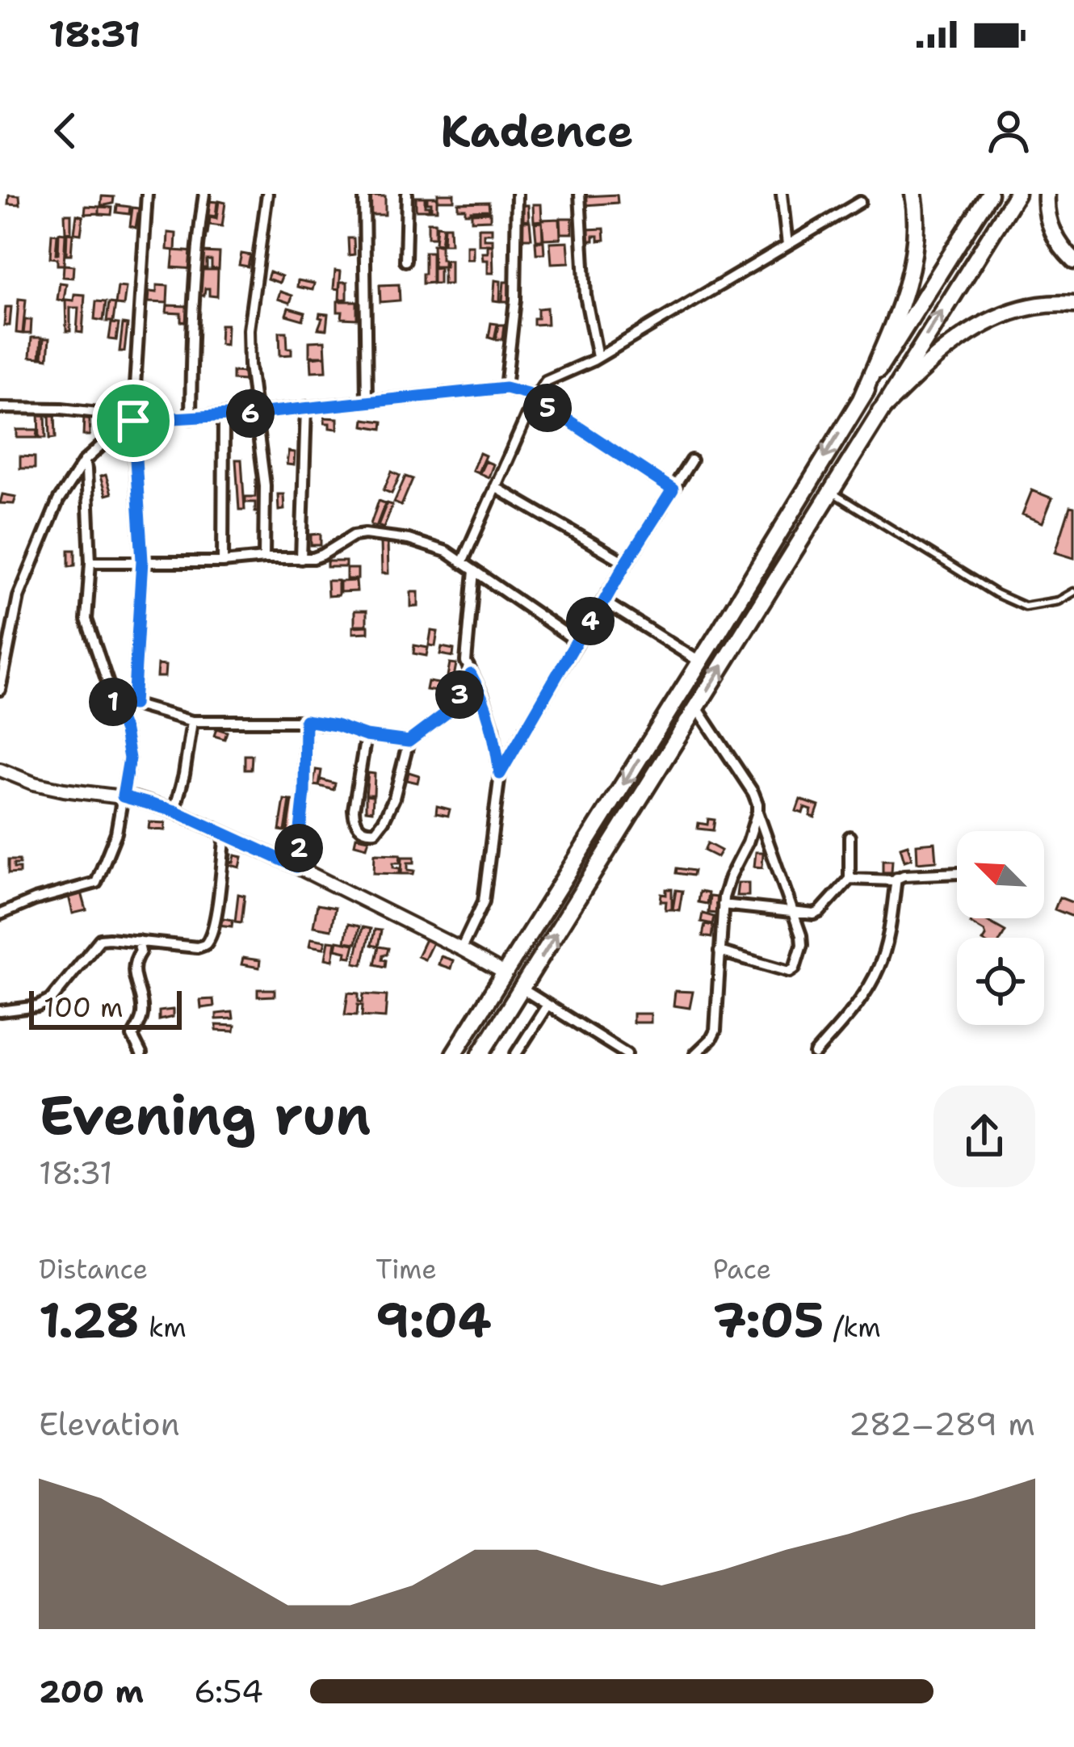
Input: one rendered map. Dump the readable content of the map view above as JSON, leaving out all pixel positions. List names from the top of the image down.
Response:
{
  "scale_bar": "100 m",
  "north": "top left",
  "page": {
    "status": "18:31",
    "header": "Kadence",
    "pins": [
      "5",
      "6",
      "4",
      "3",
      "1",
      "2"
    ],
    "scale": "100 m",
    "heading": ["Evening run", "18:31"],
    "stats": [
      ["Distance", "1.28 km"],
      ["Time", "9:04"],
      ["Pace", "7:05 /km"]
    ],
    "chart": ["Elevation", "282–289 m"],
    "list": [
      {
        "name": "200 m",
        "note": "6:54"
      }
    ]
  }
}
